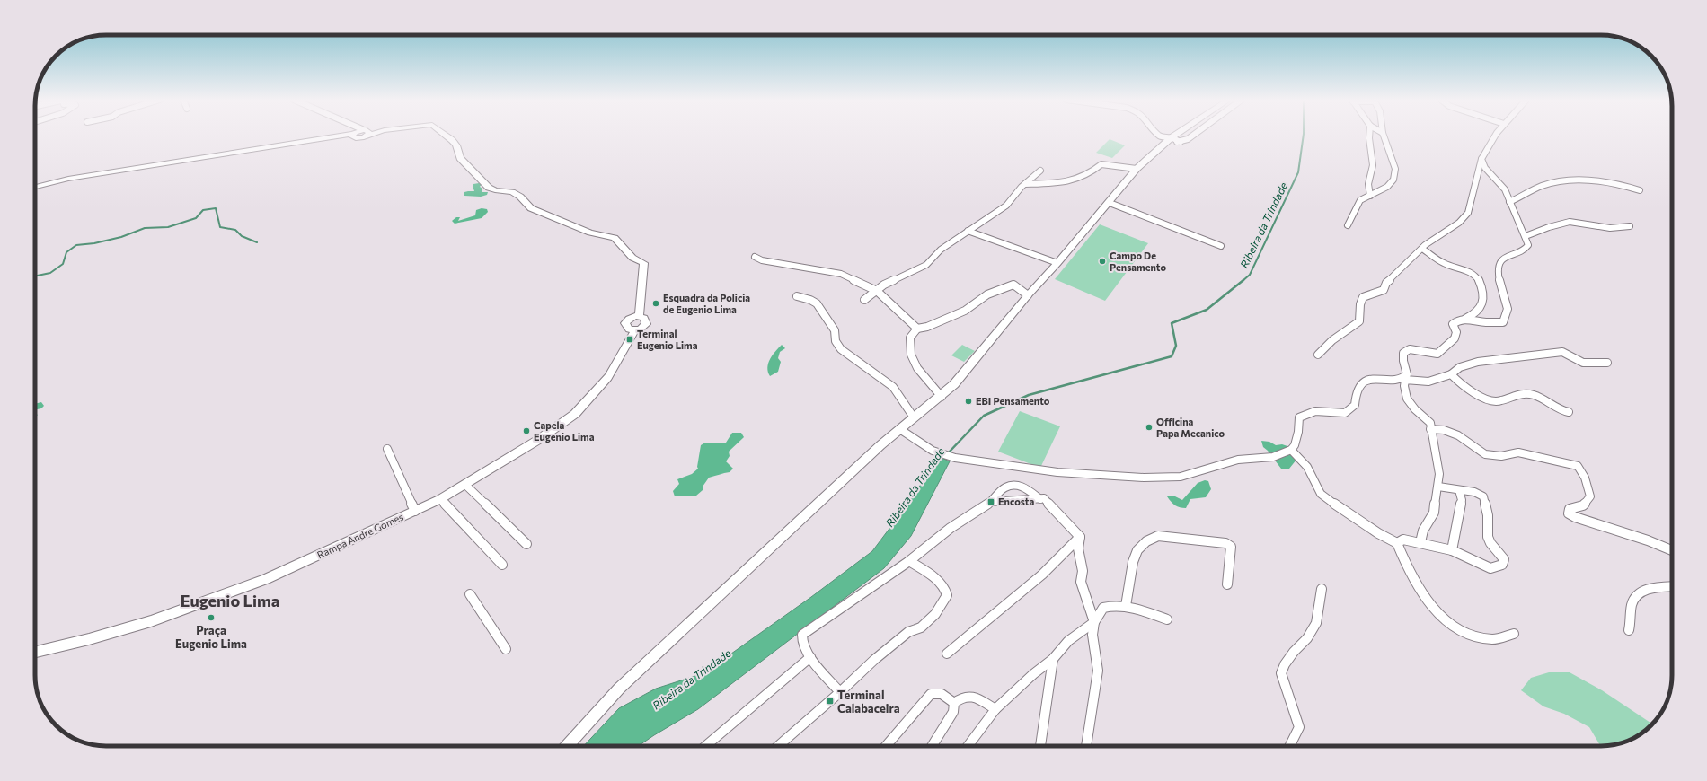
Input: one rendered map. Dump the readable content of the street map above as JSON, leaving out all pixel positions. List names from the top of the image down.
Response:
{
  "streets": {
    "street": ["Rampa Andre Gomes"]
  },
  "districts": ["Eugenio Lima"],
  "water": ["Ribeira da Trindade"],
  "places": {
    "other": [
      "Campo De Pensamento",
      "Esquadra da Policia de Eugenio Lima",
      "EBI Pensamento",
      "Officina Papa Mecanico",
      "Capela Eugenio Lima",
      "Praça Eugenio Lima"
    ],
    "transit": ["Terminal Eugenio Lima", "Encosta", "Terminal Calabaceira"]
  }
}
